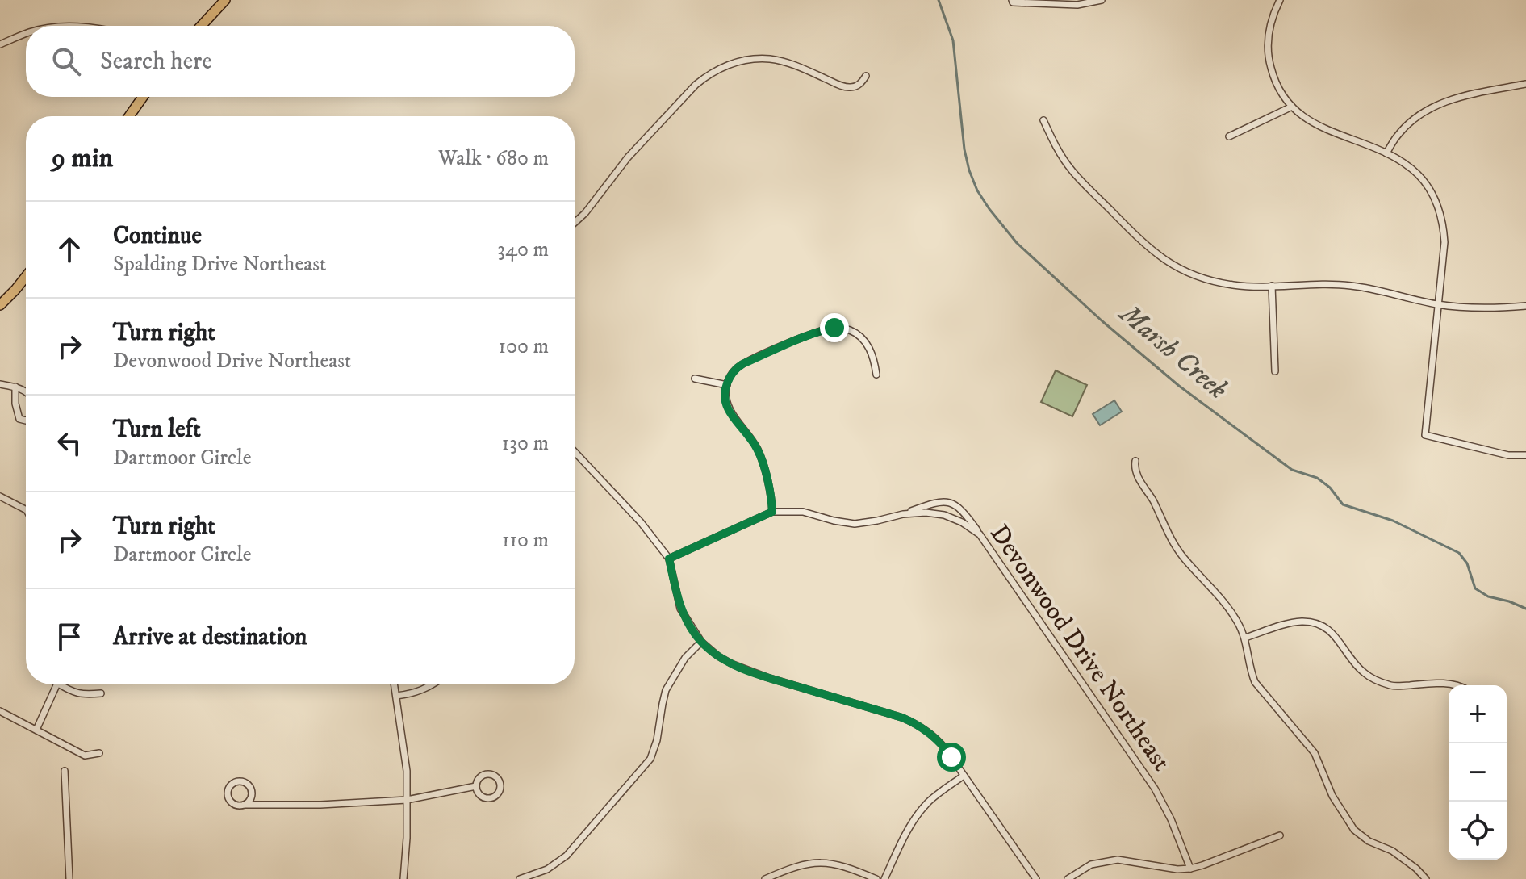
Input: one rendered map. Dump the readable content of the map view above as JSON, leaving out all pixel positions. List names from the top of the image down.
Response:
{
  "streets": {
    "street": ["Devonwood Drive Northeast"]
  },
  "water": ["Marsh Creek"],
  "page": {
    "search": "Search here",
    "heading": ["9 min", "Walk · 680 m"],
    "list": [
      ["Continue", "Spalding Drive Northeast", "340 m"],
      ["Turn right", "Devonwood Drive Northeast", "100 m"],
      ["Turn left", "Dartmoor Circle", "130 m"],
      ["Turn right", "Dartmoor Circle", "110 m"],
      "Arrive at destination"
    ],
    "map_buttons": ["+", "−"]
  }
}
